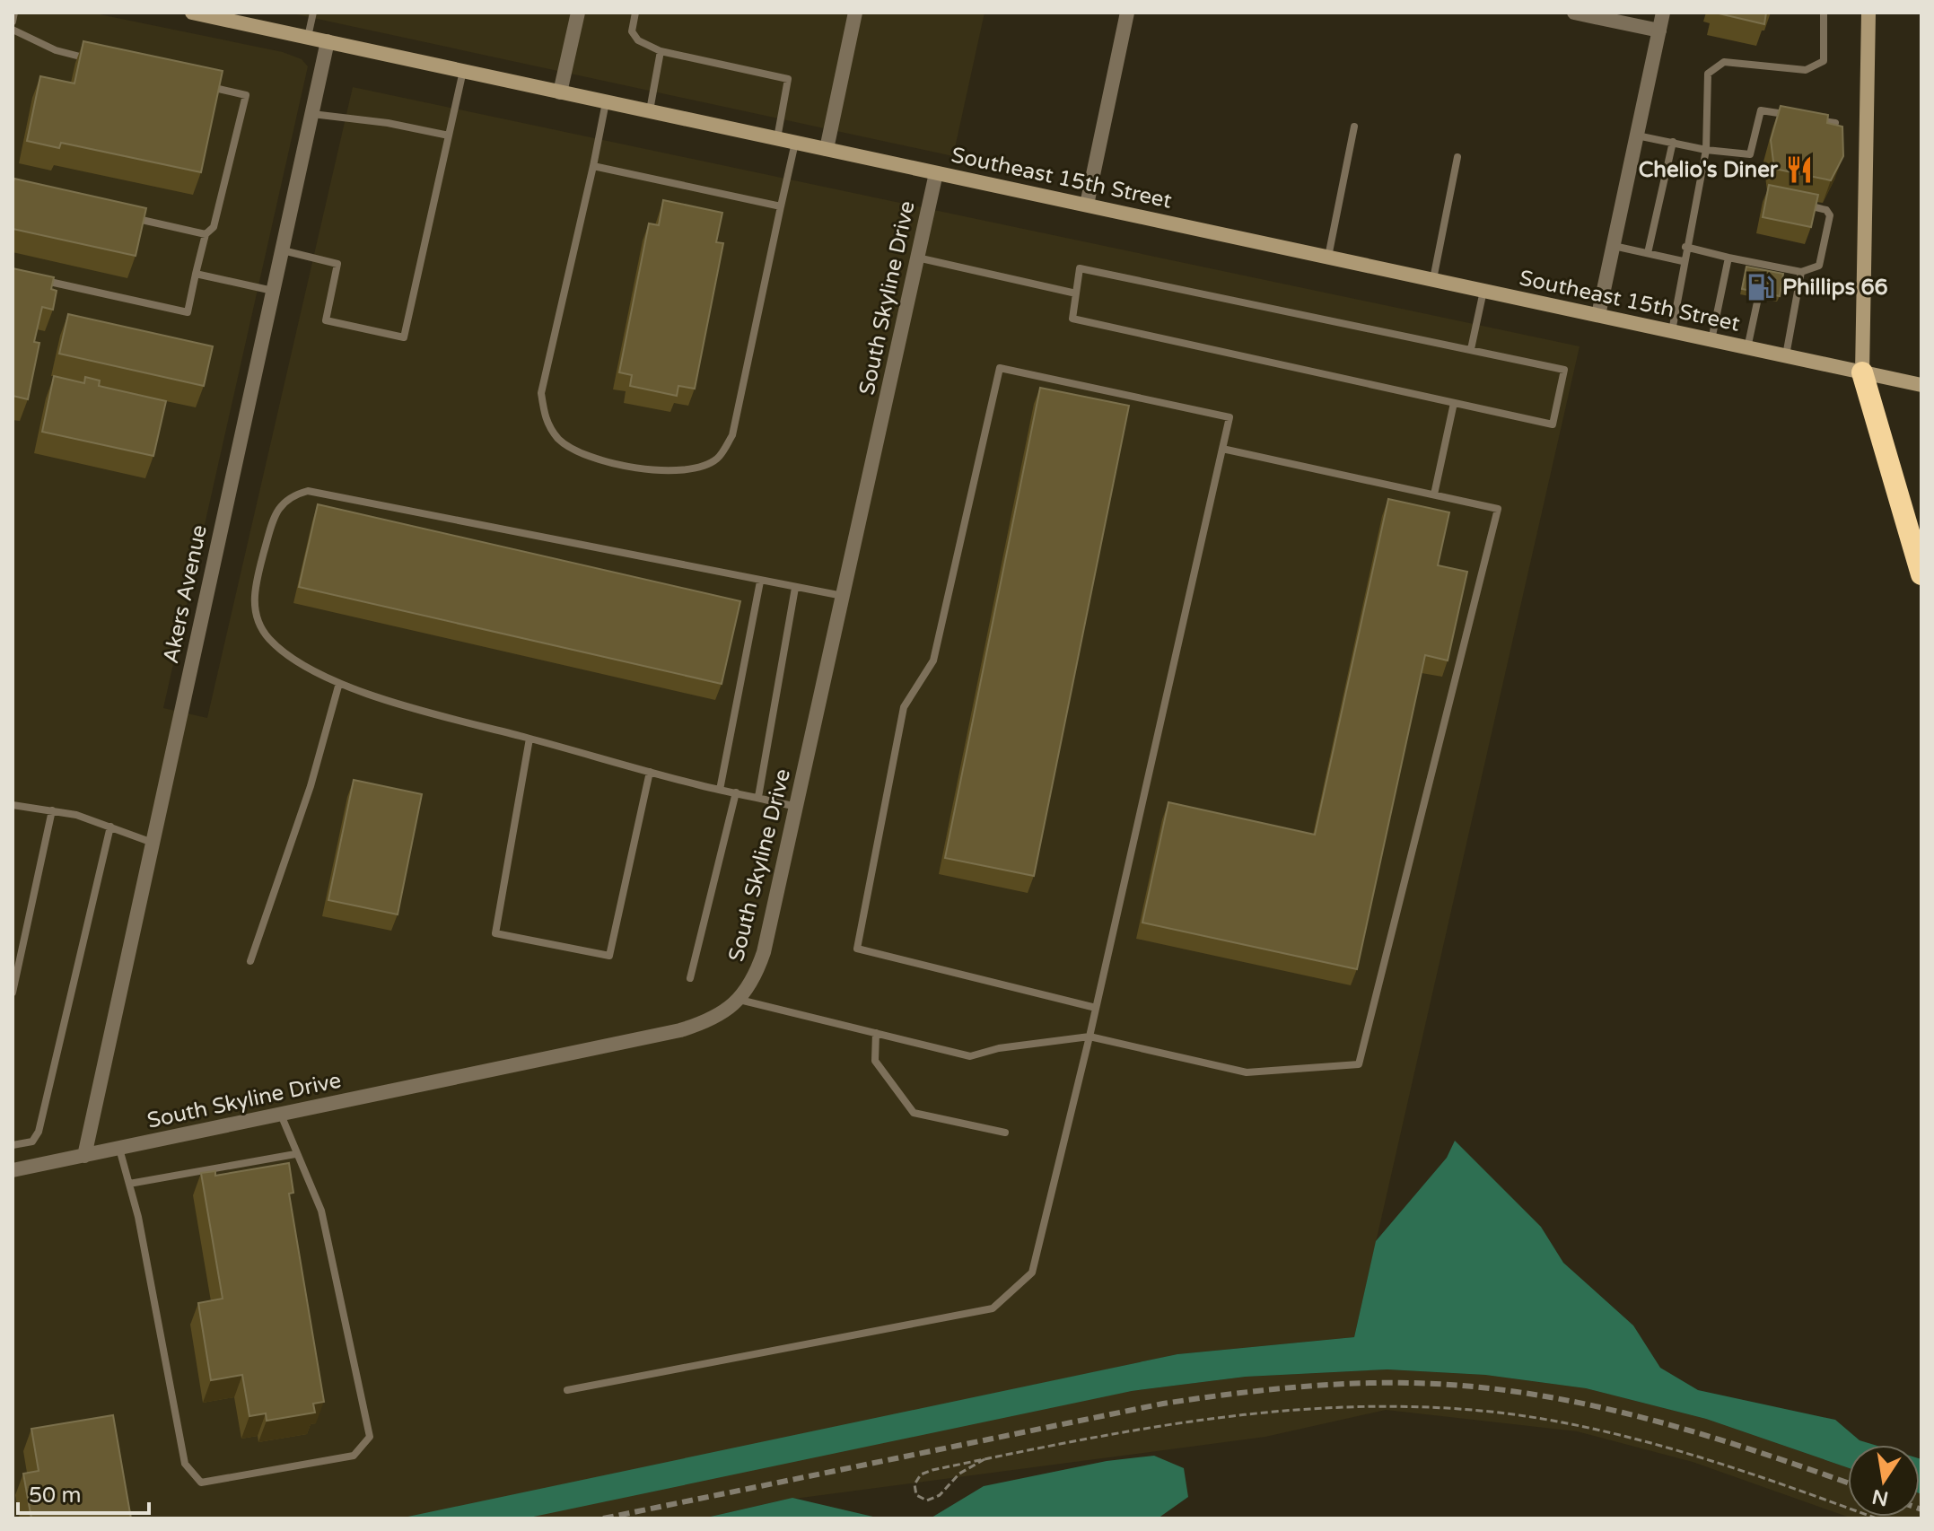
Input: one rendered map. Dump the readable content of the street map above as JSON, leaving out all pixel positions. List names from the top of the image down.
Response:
{
  "streets": {
    "main road": ["Southeast 15th Street"],
    "street": ["South Skyline Drive", "Akers Avenue"]
  },
  "crossings": [
    ["Southeast 15th Street", "South Skyline Drive"],
    ["Southeast 15th Street", "Akers Avenue"],
    ["South Skyline Drive", "Akers Avenue"]
  ],
  "places": {
    "restaurant": ["Chelio's Diner"],
    "fuel station": ["Phillips 66"]
  },
  "scale_bar": "50 m",
  "north": "bottom"
}
